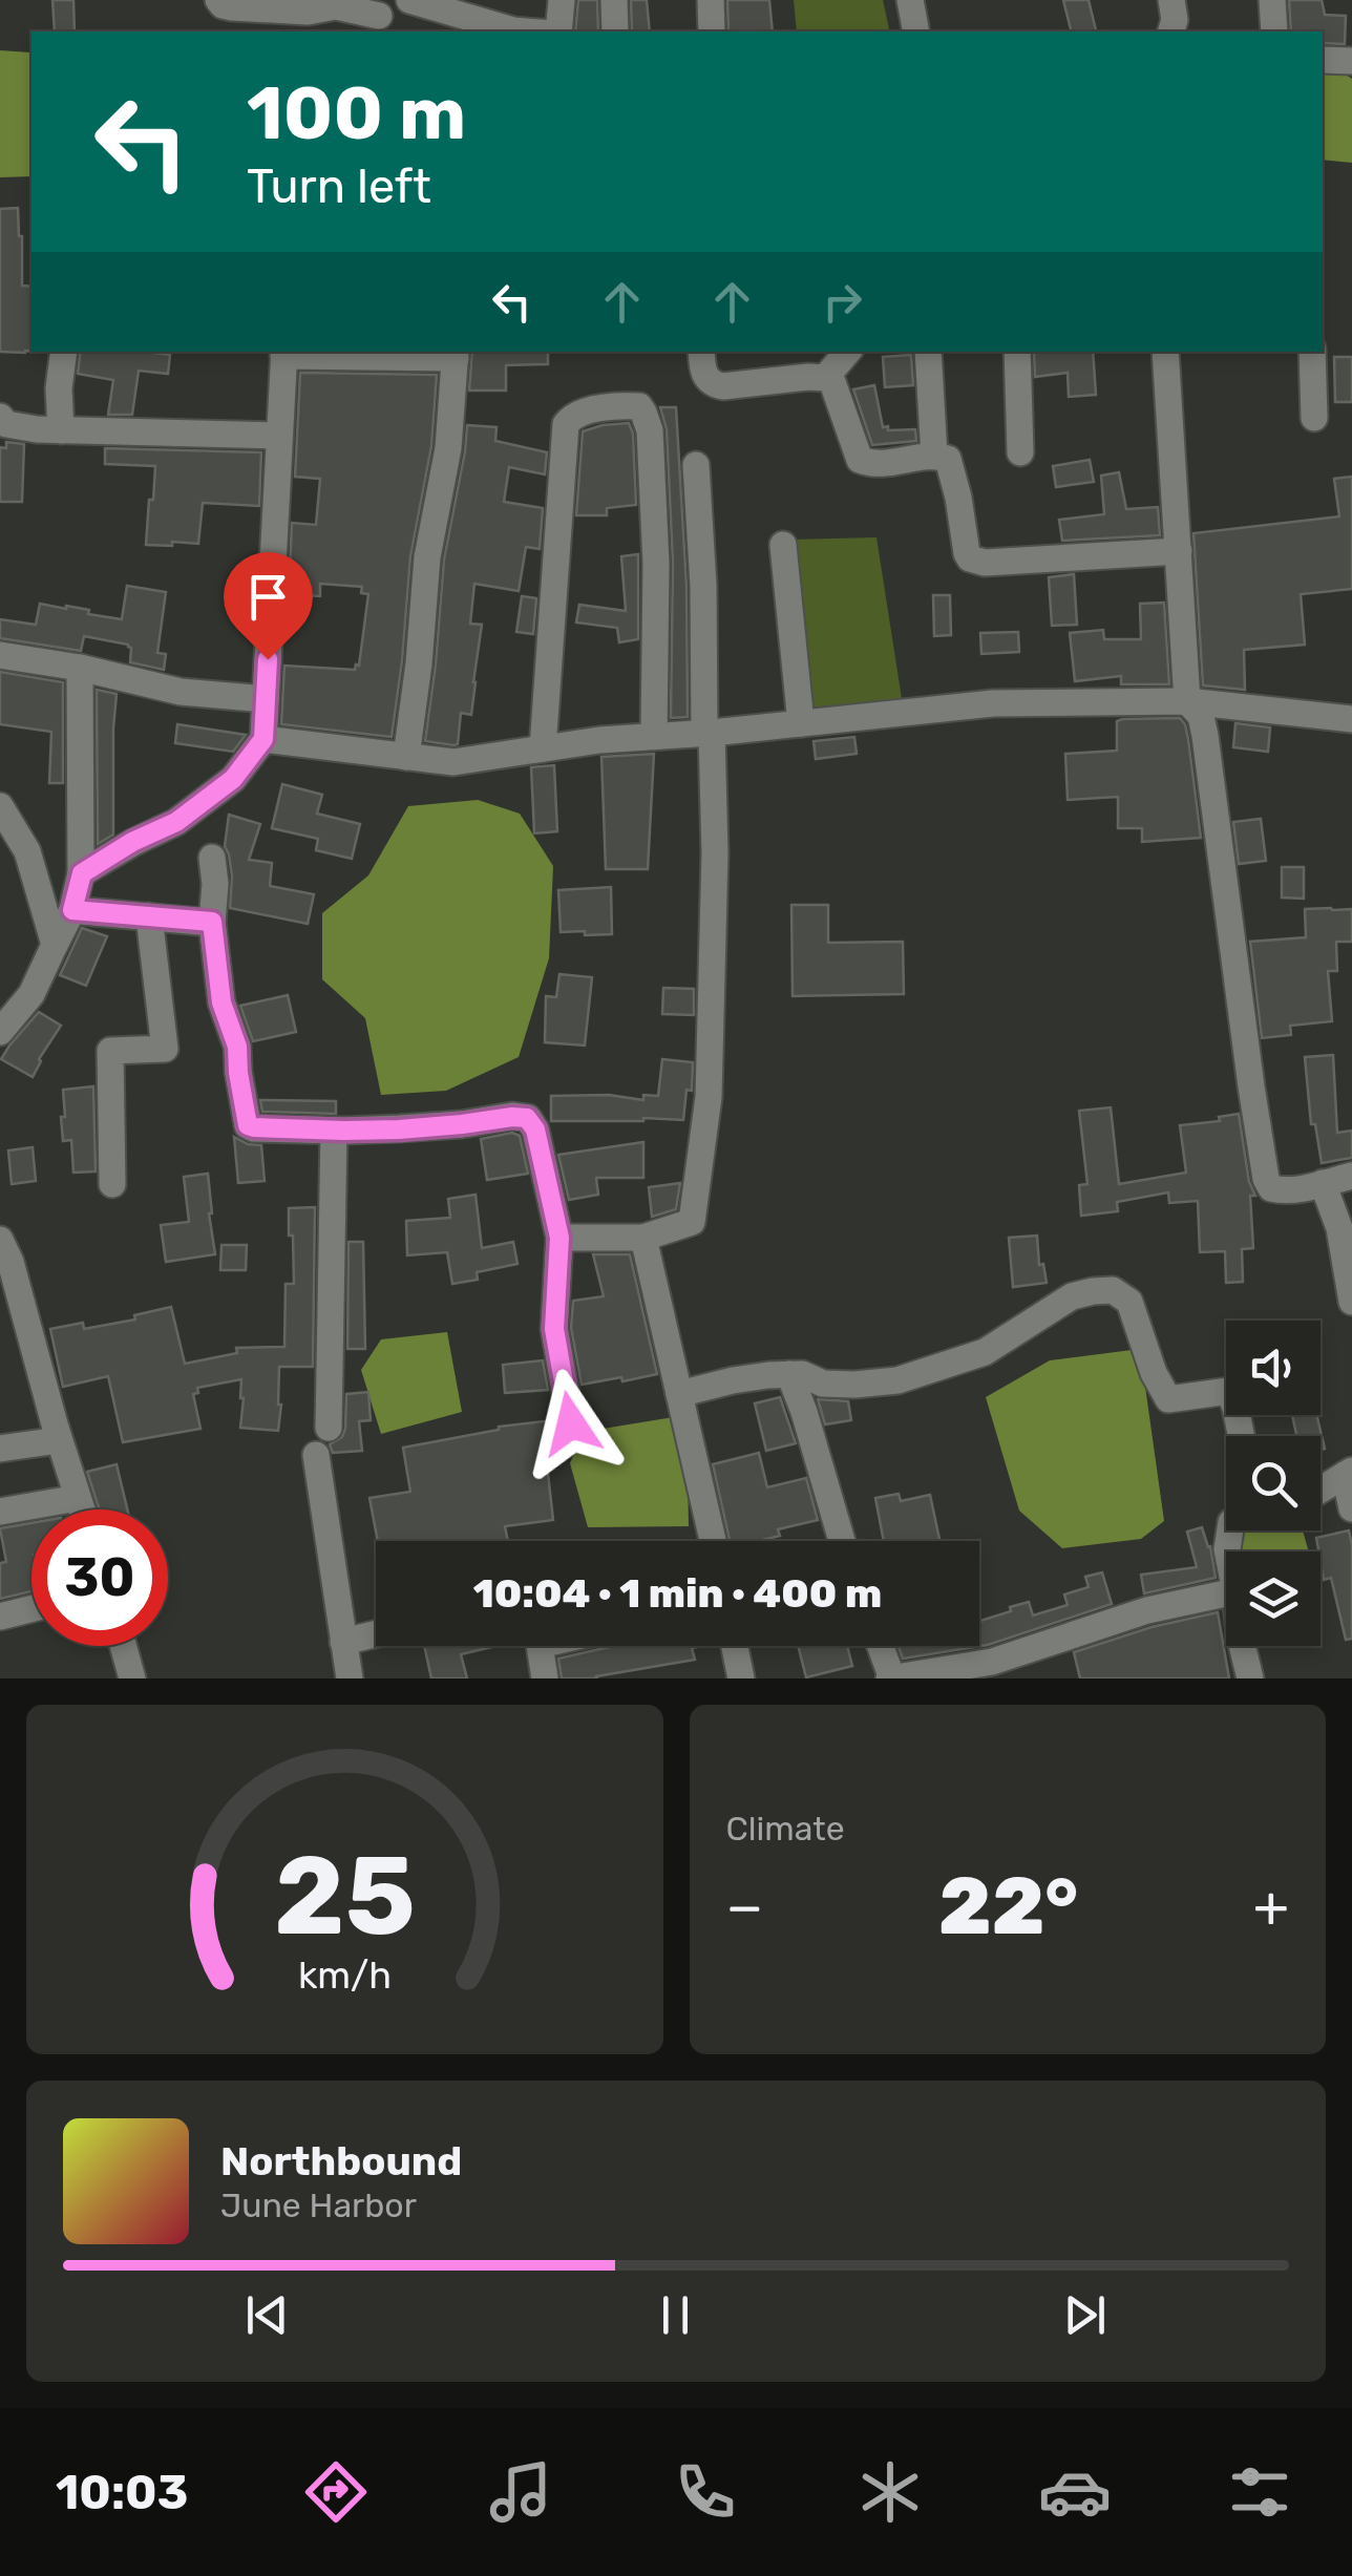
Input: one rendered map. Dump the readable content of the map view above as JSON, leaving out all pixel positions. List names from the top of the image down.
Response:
{
  "page": {
    "turn": ["100 m", "Turn left"],
    "limit": "30",
    "trip": "10:04 · 1 min · 400 m",
    "tile": "Climate",
    "heat": ["−", "22°", "+"],
    "song": ["Northbound", "June Harbor"],
    "tabs": "10:03",
    "gauge": ["25", "km/h"]
  }
}
